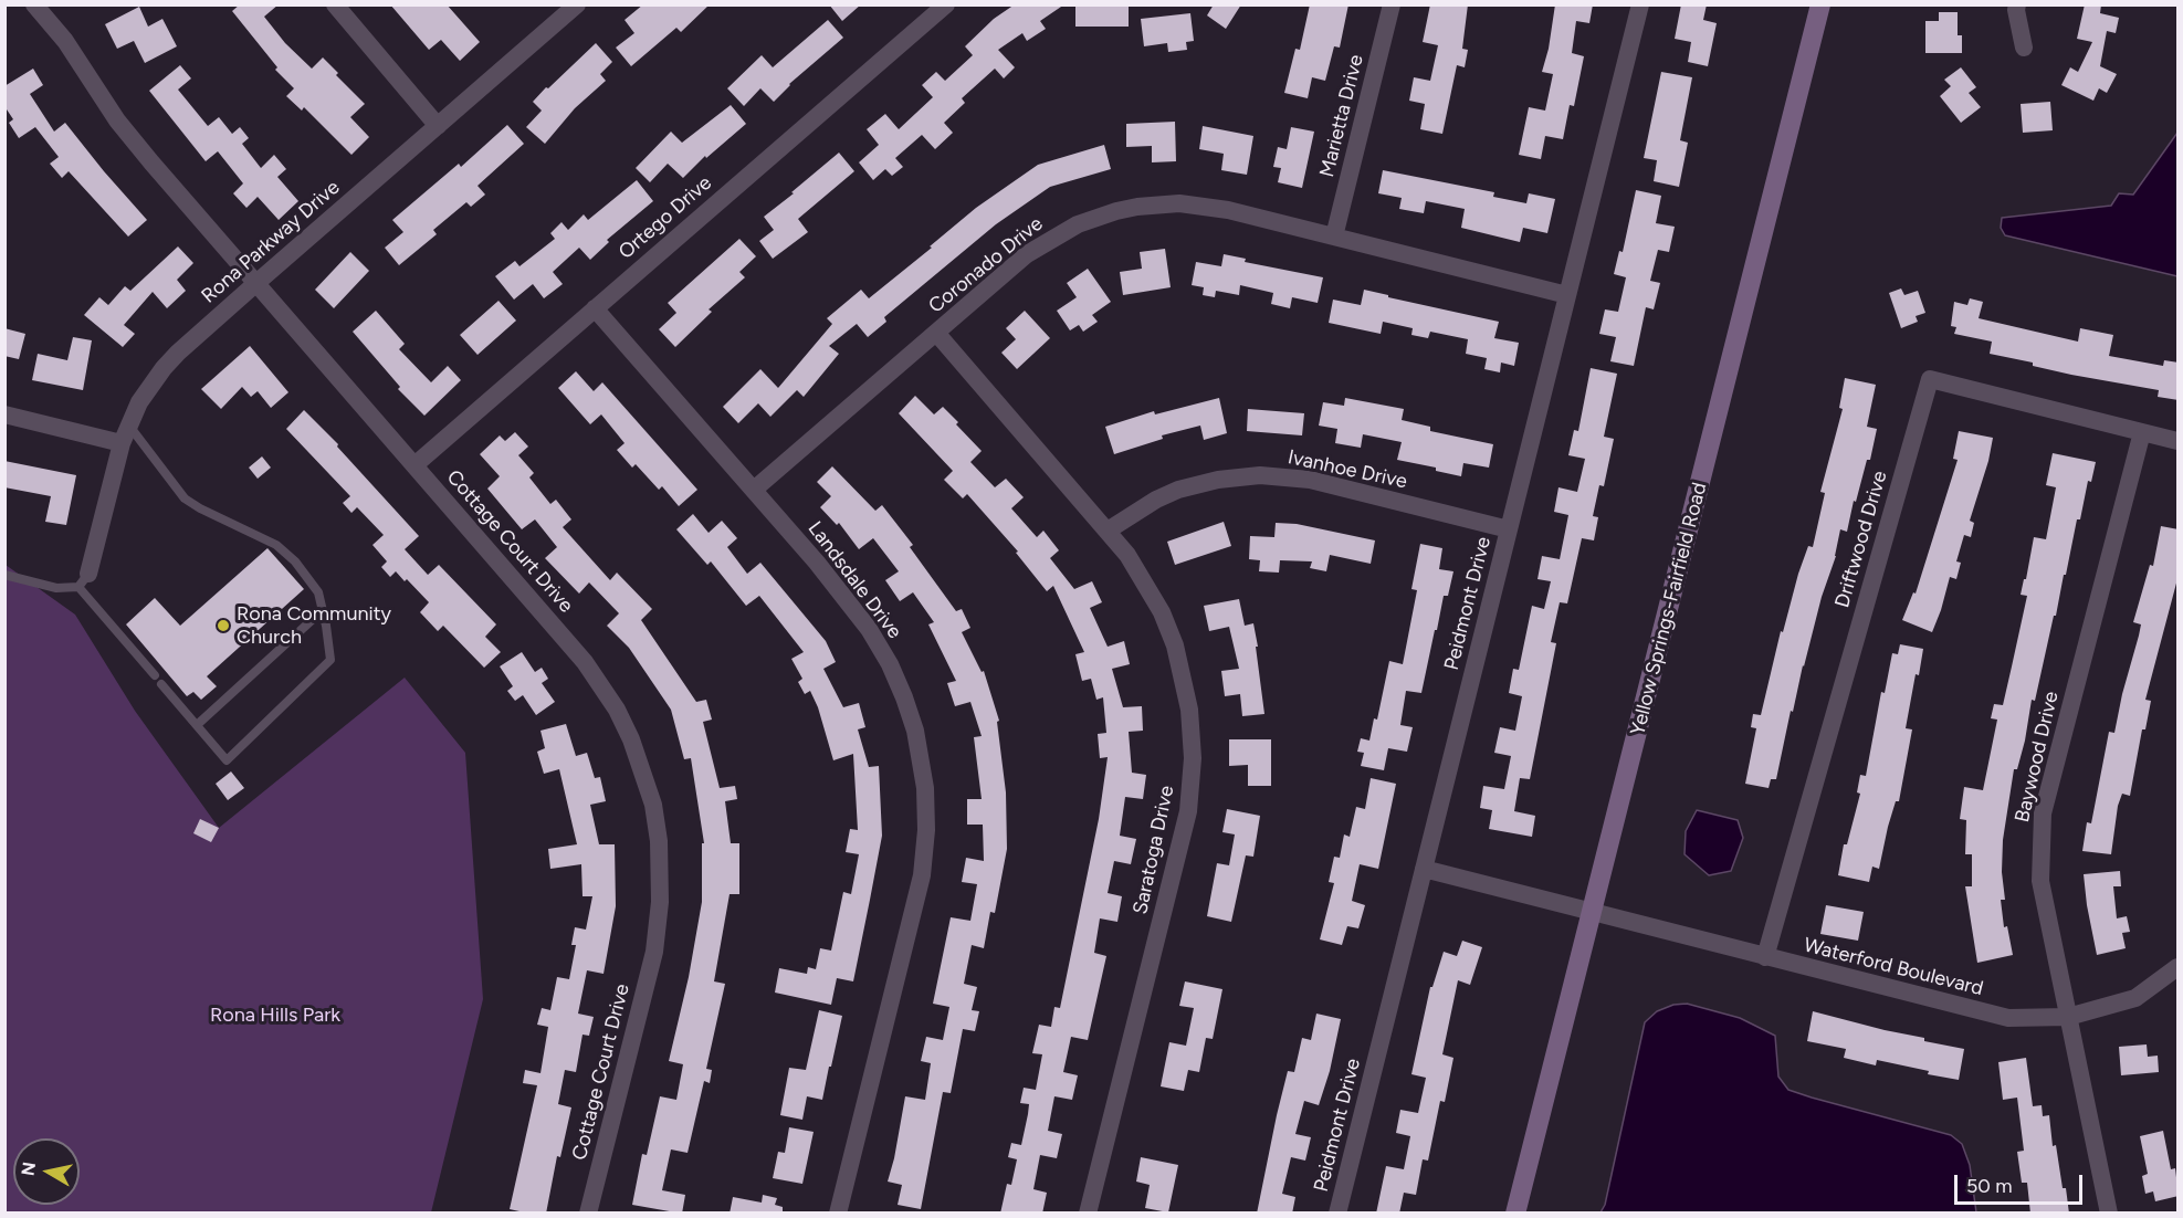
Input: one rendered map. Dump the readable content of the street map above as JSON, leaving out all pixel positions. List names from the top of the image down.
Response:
{
  "streets": {
    "main road": ["Yellow Springs-Fairfield Road"],
    "street": [
      "Marietta Drive",
      "Ortego Drive",
      "Rona Parkway Drive",
      "Coronado Drive",
      "Ivanhoe Drive",
      "Driftwood Drive",
      "Cottage Court Drive",
      "Landsdale Drive",
      "Peidmont Drive",
      "Baywood Drive",
      "Saratoga Drive",
      "Waterford Boulevard"
    ]
  },
  "crossings": [
    ["Marietta Drive", "Coronado Drive"],
    ["Ortego Drive", "Cottage Court Drive"],
    ["Ortego Drive", "Landsdale Drive"],
    ["Rona Parkway Drive", "Cottage Court Drive"],
    ["Coronado Drive", "Landsdale Drive"],
    ["Coronado Drive", "Peidmont Drive"],
    ["Coronado Drive", "Saratoga Drive"],
    ["Ivanhoe Drive", "Peidmont Drive"],
    ["Ivanhoe Drive", "Saratoga Drive"],
    ["Driftwood Drive", "Baywood Drive"],
    ["Driftwood Drive", "Waterford Boulevard"],
    ["Peidmont Drive", "Waterford Boulevard"],
    ["Yellow Springs-Fairfield Road", "Waterford Boulevard"],
    ["Baywood Drive", "Waterford Boulevard"]
  ],
  "parks": ["Rona Hills Park"],
  "places": ["Rona Community Church"],
  "scale_bar": "50 m",
  "north": "left"
}
